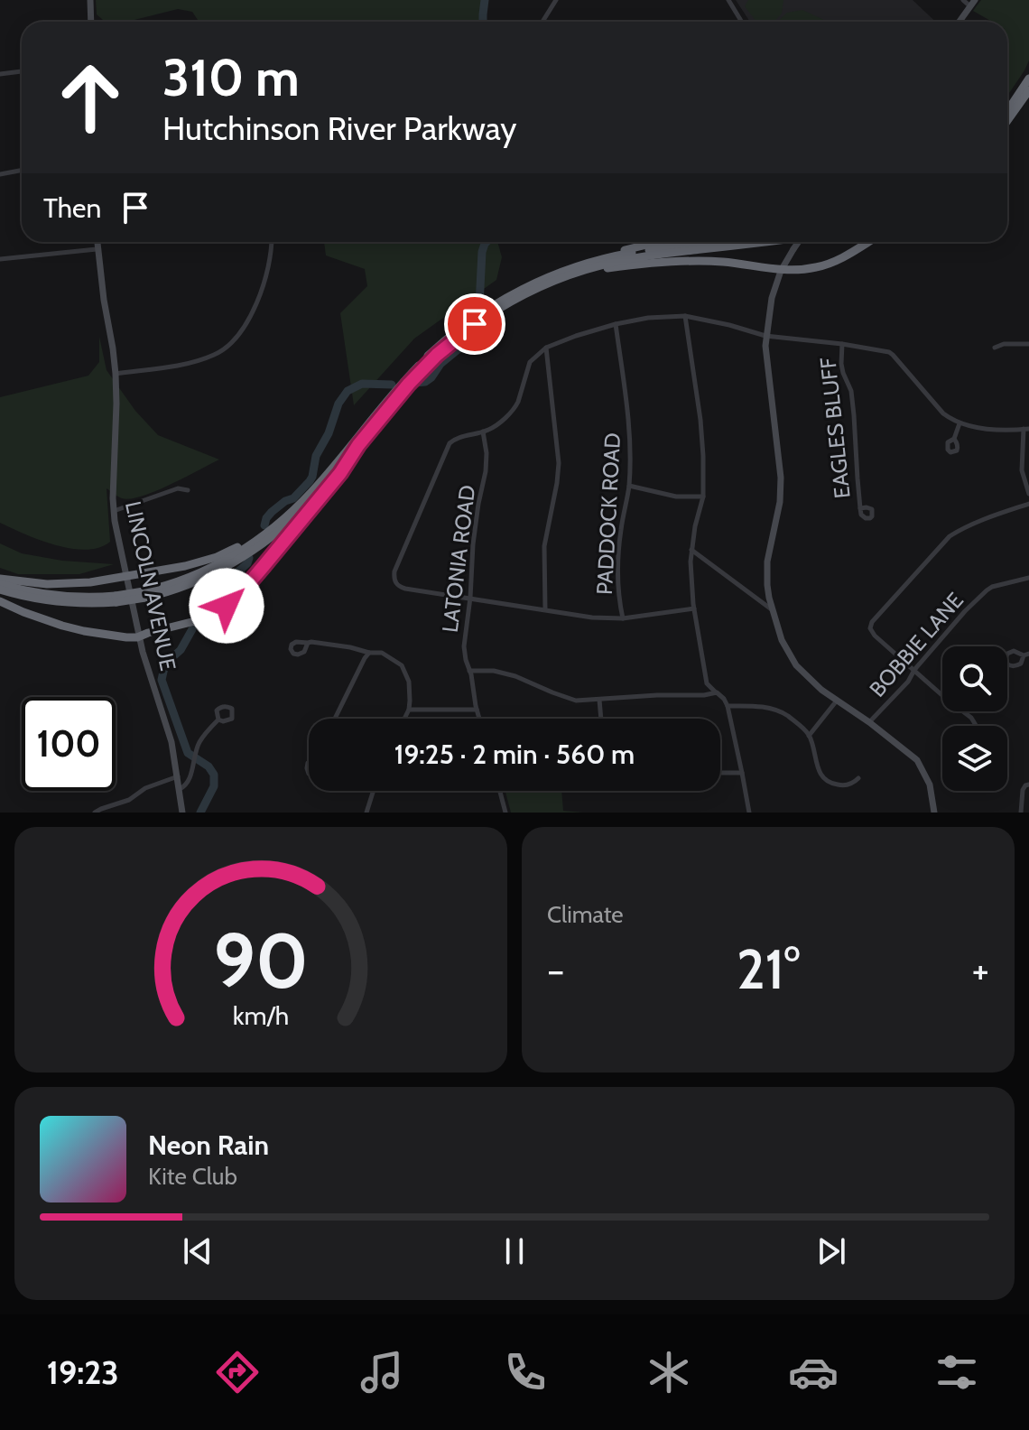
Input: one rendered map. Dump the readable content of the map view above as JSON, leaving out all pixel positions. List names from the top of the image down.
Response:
{
  "streets": {
    "street": [
      "EAGLES BLUFF",
      "PADDOCK ROAD",
      "LATONIA ROAD",
      "LINCOLN AVENUE",
      "BOBBIE LANE"
    ]
  },
  "page": {
    "turn": ["310 m", "Hutchinson River Parkway"],
    "then": "Then",
    "limit": "100",
    "trip": "19:25 · 2 min · 560 m",
    "tile": "Climate",
    "heat": ["−", "21°", "+"],
    "song": ["Neon Rain", "Kite Club"],
    "tabs": "19:23",
    "gauge": ["90", "km/h"]
  }
}
